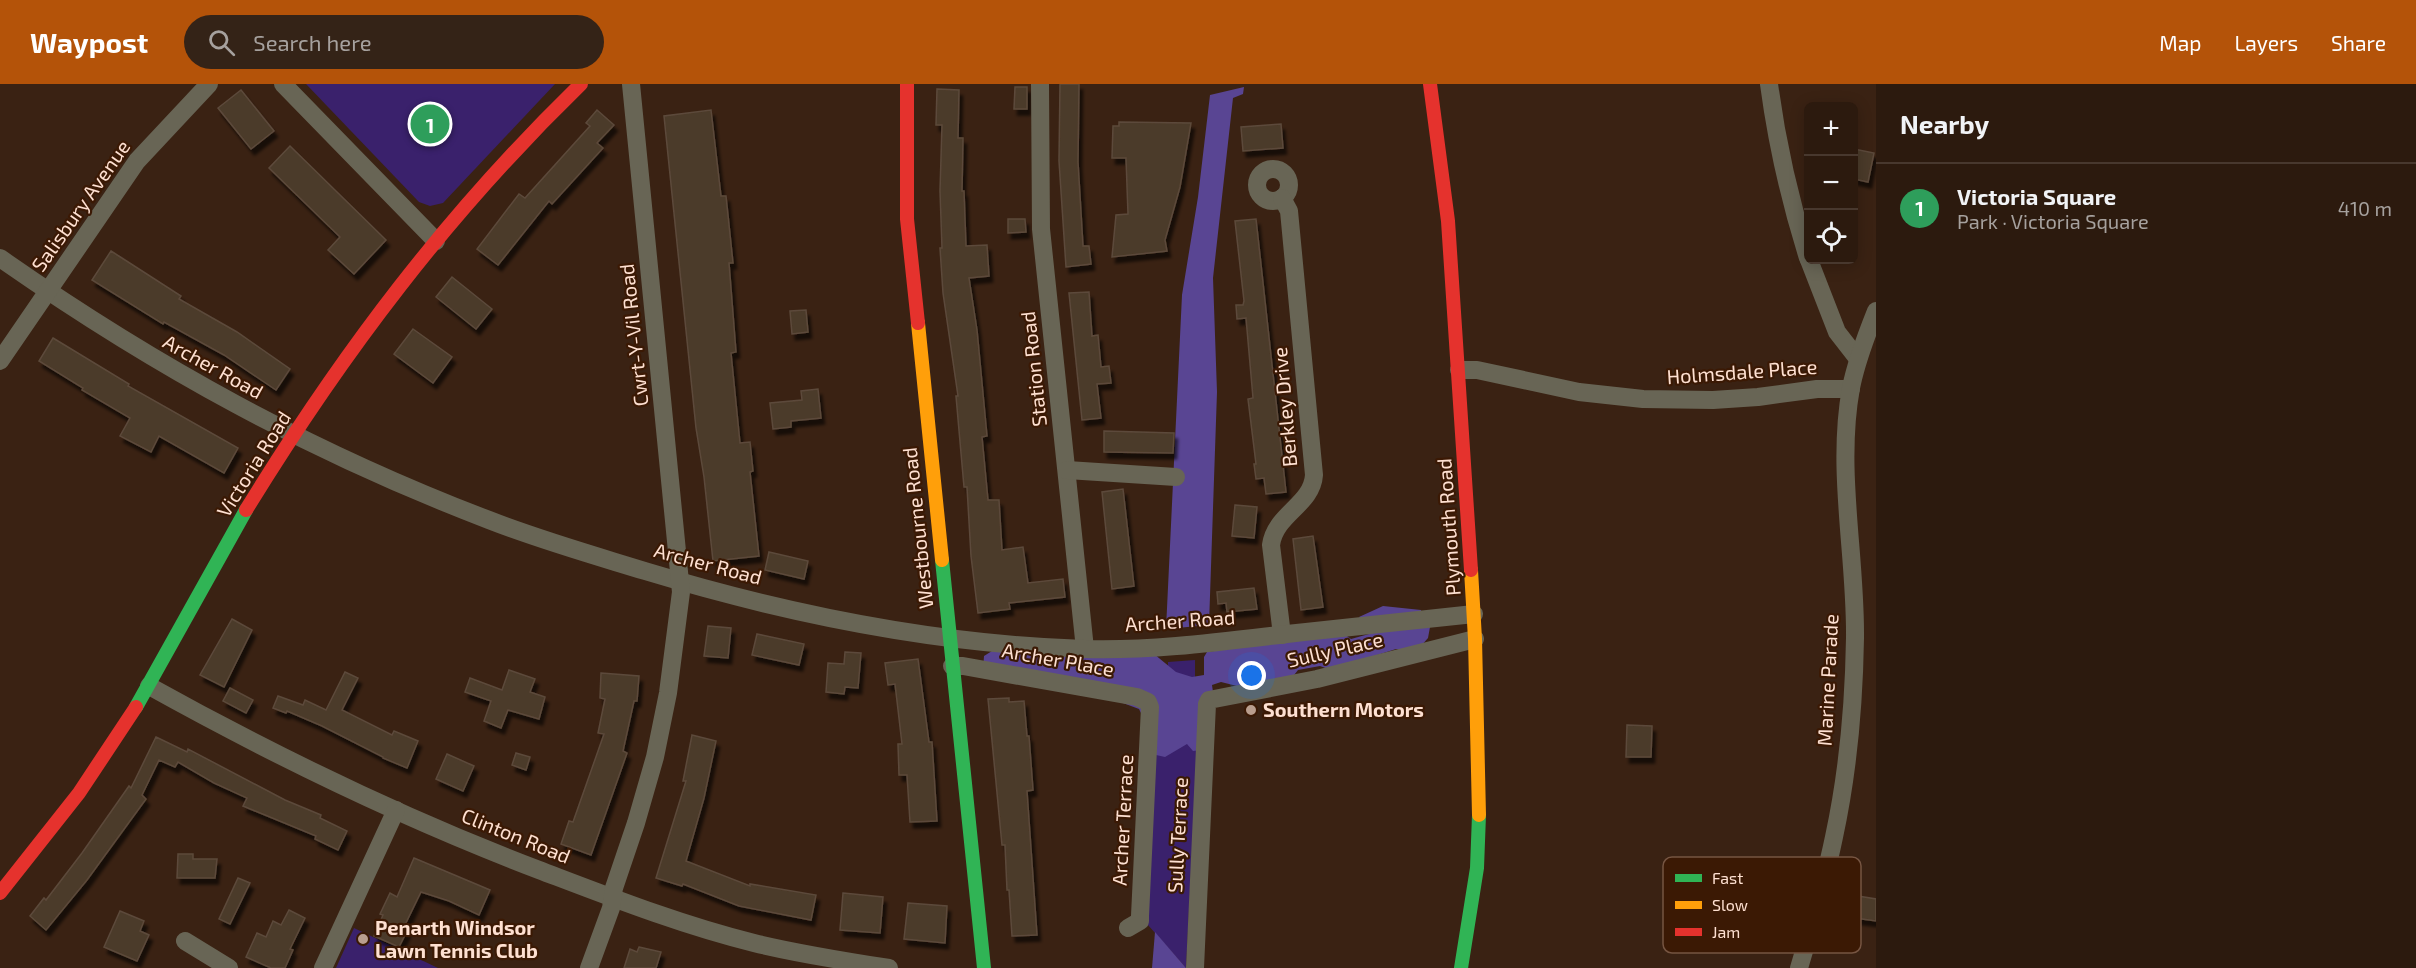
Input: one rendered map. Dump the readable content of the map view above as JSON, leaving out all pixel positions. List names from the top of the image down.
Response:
{
  "streets": {
    "street": [
      "Salisbury Avenue",
      "Cwrt-Y-Vil Road",
      "Archer Road",
      "Station Road",
      "Holmsdale Place",
      "Berkley Drive",
      "Victoria Road",
      "Plymouth Road",
      "Westbourne Road",
      "Sully Place",
      "Archer Place",
      "Marine Parade",
      "Archer Terrace",
      "Sully Terrace",
      "Clinton Road"
    ]
  },
  "crossings": [
    ["Salisbury Avenue", "Archer Road"],
    ["Cwrt-Y-Vil Road", "Archer Road"],
    ["Cwrt-Y-Vil Road", "Clinton Road"],
    ["Archer Road", "Station Road"],
    ["Archer Road", "Berkley Drive"],
    ["Archer Road", "Victoria Road"],
    ["Archer Road", "Plymouth Road"],
    ["Archer Road", "Westbourne Road"],
    ["Holmsdale Place", "Plymouth Road"],
    ["Holmsdale Place", "Marine Parade"],
    ["Victoria Road", "Clinton Road"],
    ["Plymouth Road", "Sully Place"],
    ["Westbourne Road", "Archer Place"],
    ["Sully Place", "Sully Terrace"],
    ["Archer Place", "Archer Terrace"]
  ],
  "places": ["Southern Motors", "Penarth Windsor Lawn Tennis Club"],
  "legend": ["Fast", "Slow", "Jam"],
  "page": {
    "header": "Waypost",
    "search": "Search here",
    "nav": ["Map", "Layers", "Share"],
    "heading": "Nearby",
    "map_buttons": ["+", "−"],
    "pins": "1",
    "list": [
      {
        "mark": "1",
        "name": "Victoria Square",
        "note": "Park · Victoria Square",
        "value": "410 m"
      }
    ]
  }
}
